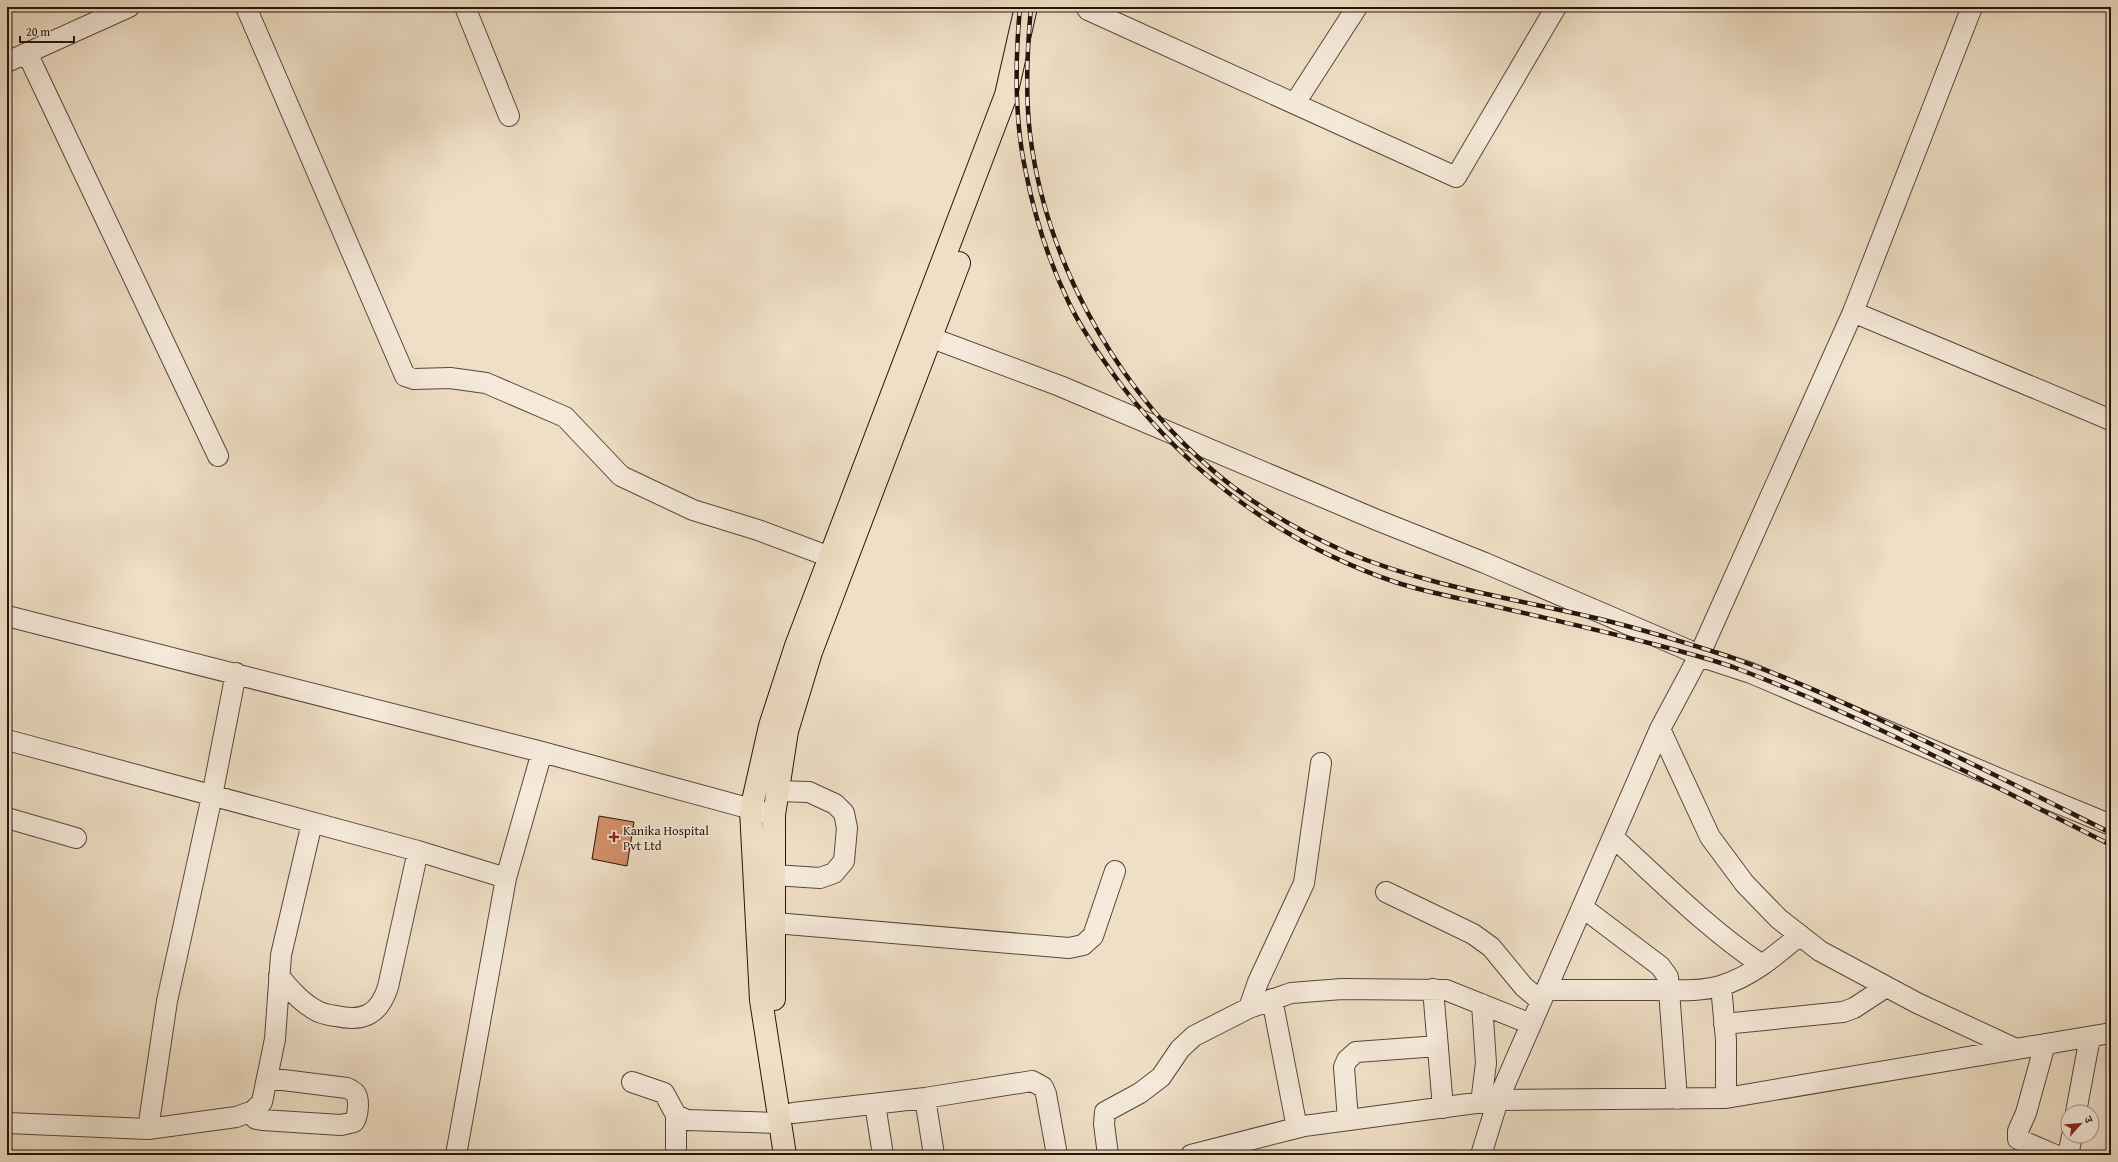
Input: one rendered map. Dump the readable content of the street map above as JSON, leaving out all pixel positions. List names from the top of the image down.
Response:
{
  "places": {
    "health": ["Kanika Hospital Pvt Ltd"]
  },
  "scale_bar": "20 m",
  "north": "top right"
}
